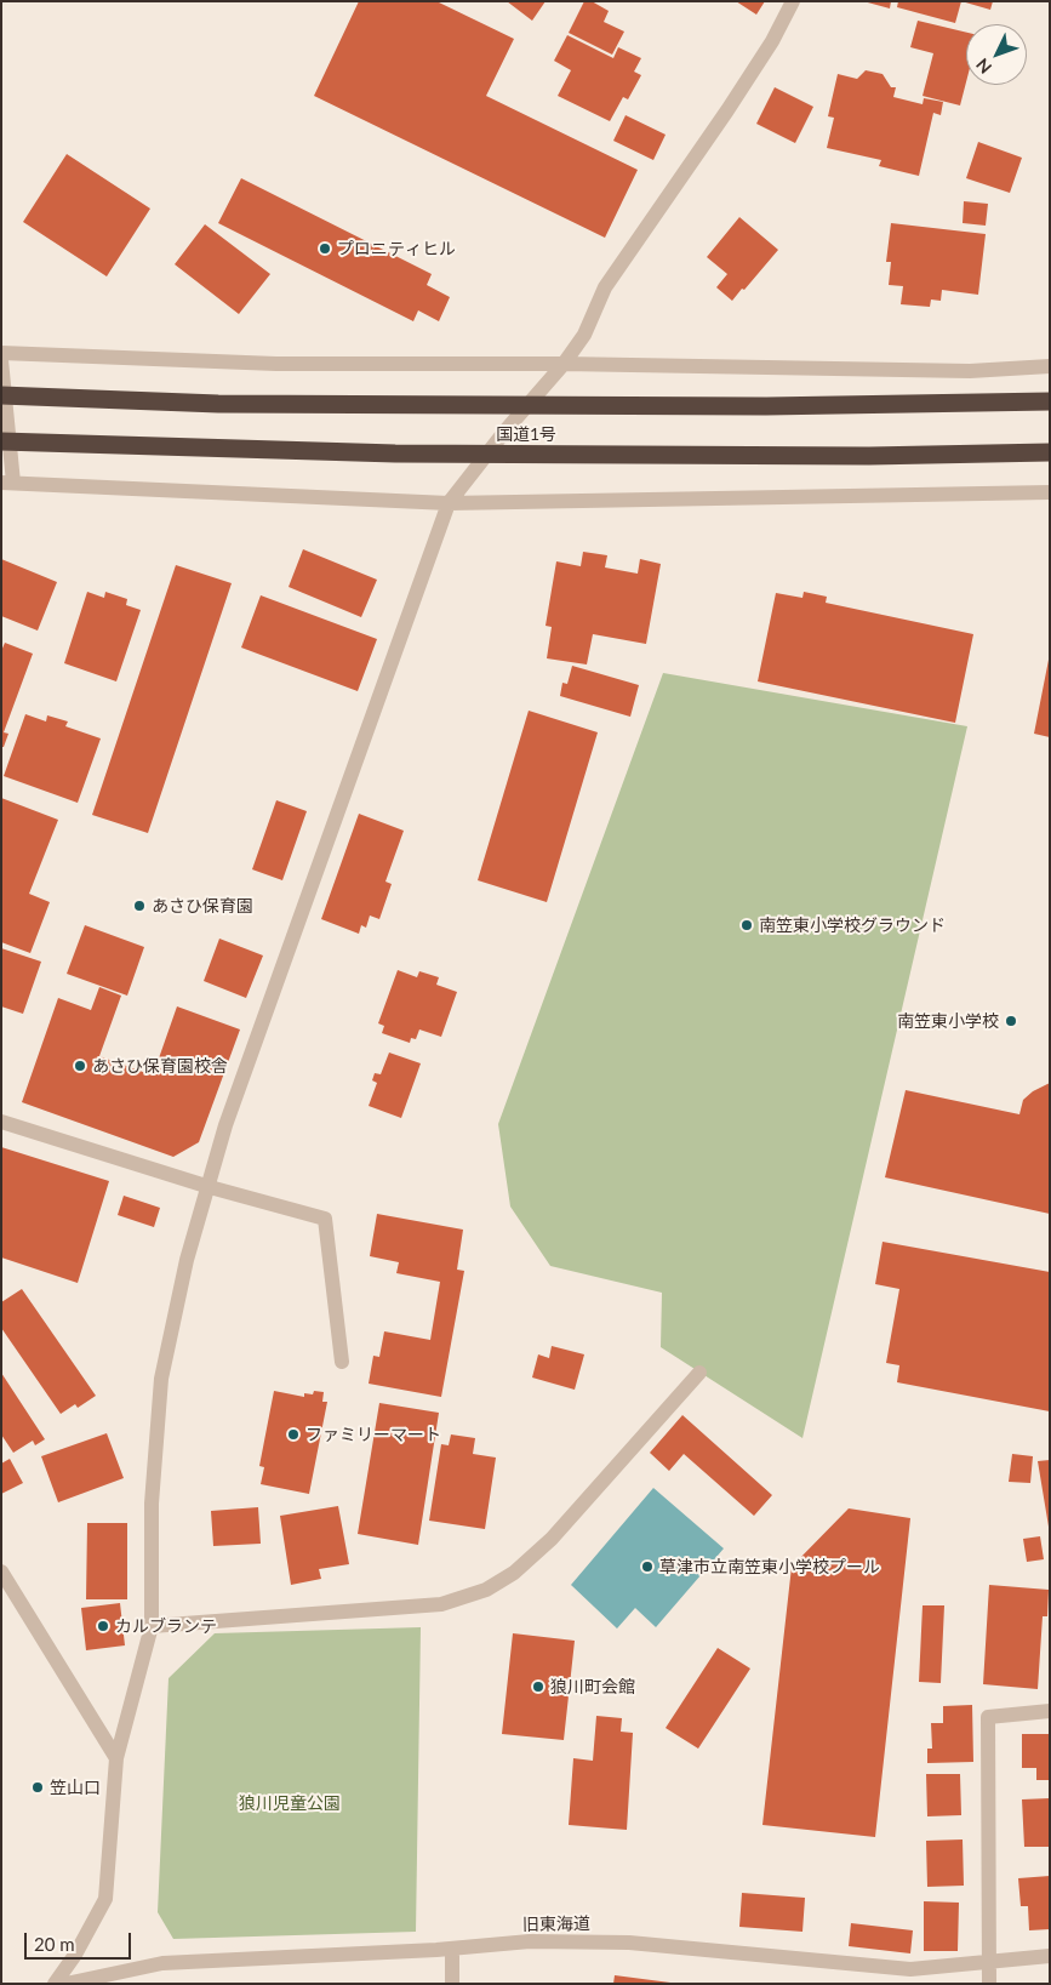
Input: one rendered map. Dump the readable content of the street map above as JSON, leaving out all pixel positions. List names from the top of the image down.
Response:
{
  "streets": {
    "highway": ["国道1号"],
    "street": ["旧東海道"]
  },
  "parks": ["狼川児童公園"],
  "places": [
    "プロニティヒル",
    "あさひ保育園",
    "南笠東小学校グラウンド",
    "南笠東小学校",
    "あさひ保育園校舎",
    "ファミリーマート",
    "草津市立南笠東小学校プール",
    "カルブランテ",
    "狼川町会館",
    "笠山口"
  ],
  "scale_bar": "20 m",
  "north": "bottom left"
}
